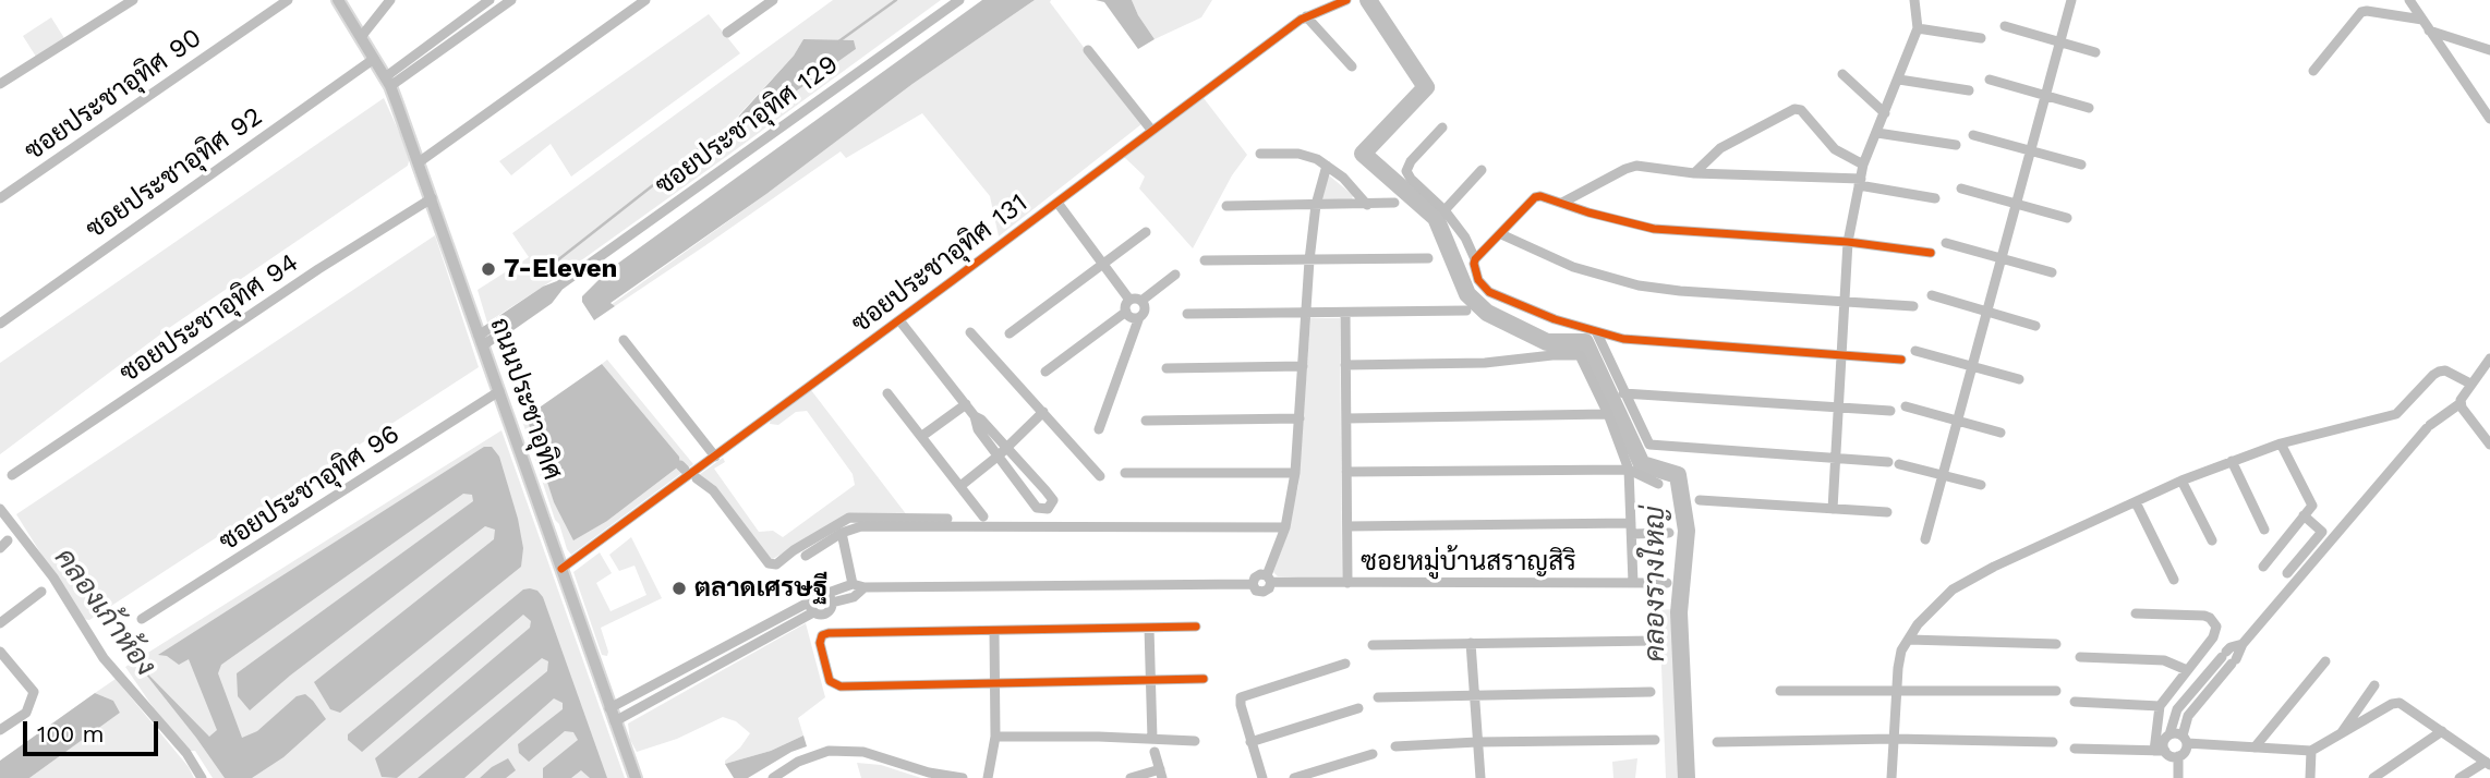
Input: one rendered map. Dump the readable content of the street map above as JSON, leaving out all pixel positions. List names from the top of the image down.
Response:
{
  "streets": {
    "main road": ["ถนนประชาอุทิศ"],
    "street": [
      "ซอยประชาอุทิศ 90",
      "ซอยประชาอุทิศ 129",
      "ซอยประชาอุทิศ 92",
      "ซอยประชาอุทิศ 131",
      "ซอยประชาอุทิศ 94",
      "ซอยประชาอุทิศ 96",
      "ซอยหมู่บ้านสราญสิริ"
    ]
  },
  "crossings": [
    ["ซอยประชาอุทิศ 129", "ถนนประชาอุทิศ"],
    ["ซอยประชาอุทิศ 92", "ถนนประชาอุทิศ"],
    ["ซอยประชาอุทิศ 131", "ถนนประชาอุทิศ"],
    ["ซอยประชาอุทิศ 94", "ถนนประชาอุทิศ"],
    ["ถนนประชาอุทิศ", "ซอยประชาอุทิศ 96"],
    ["ถนนประชาอุทิศ", "ซอยหมู่บ้านสราญสิริ"]
  ],
  "water": ["คลองรางใหญ่", "คลองเก้าห้อง"],
  "places": ["7-Eleven", "ตลาดเศรษฐี"],
  "scale_bar": "100 m"
}
